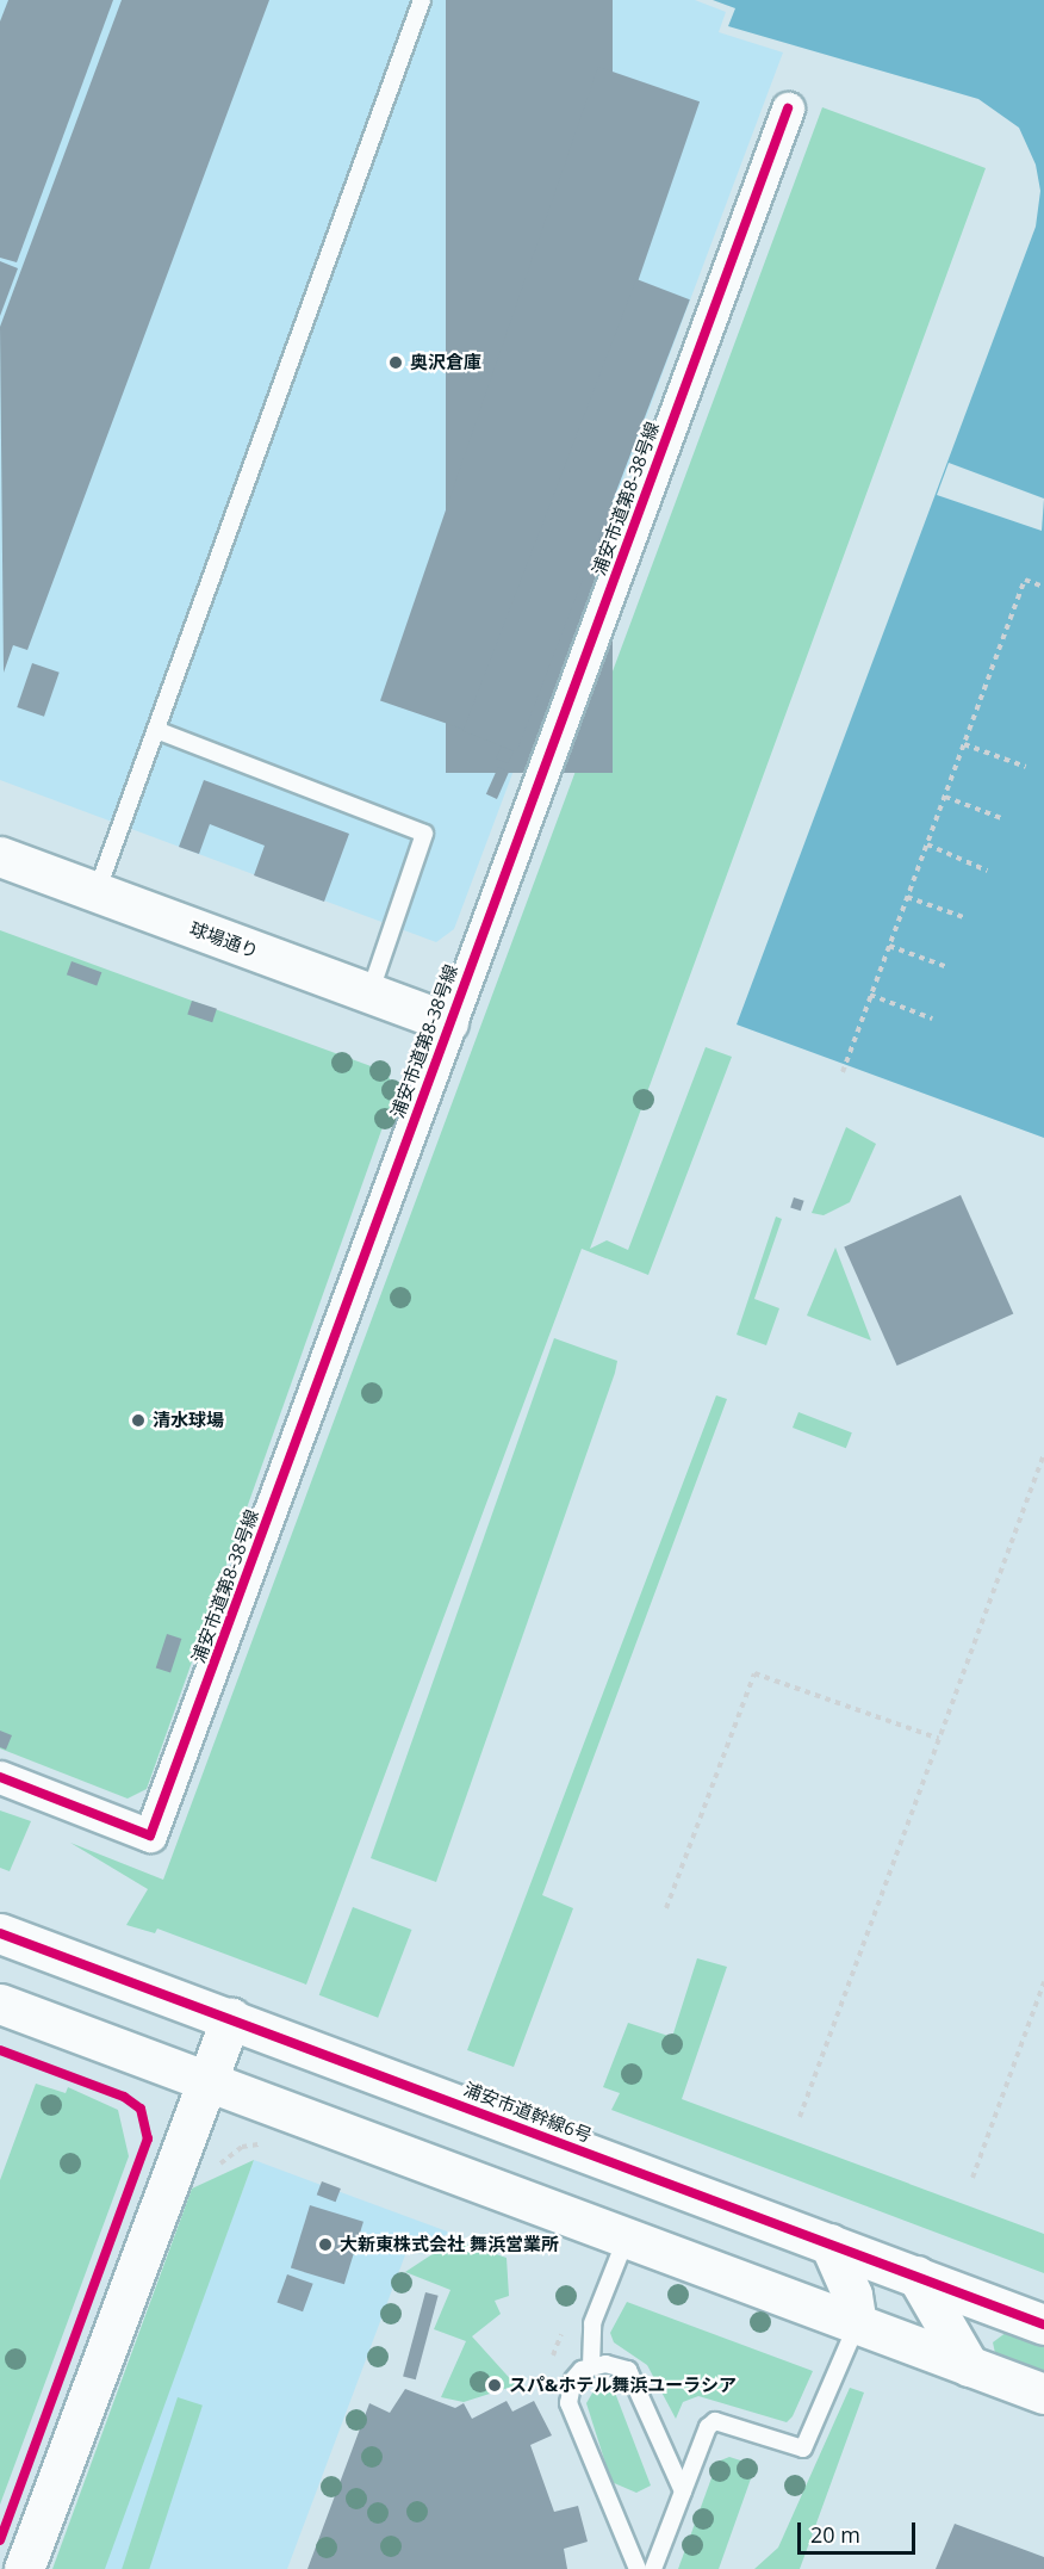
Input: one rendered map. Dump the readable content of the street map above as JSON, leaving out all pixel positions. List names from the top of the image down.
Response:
{
  "streets": {
    "street": ["浦安市道第8-38号線", "球場通り", "浦安市道幹線6号"]
  },
  "crossings": [
    ["浦安市道第8-38号線", "球場通り"]
  ],
  "places": [
    "奥沢倉庫",
    "清水球場",
    "大新東株式会社 舞浜営業所",
    "スパ&ホテル舞浜ユーラシア"
  ],
  "scale_bar": "20 m"
}
